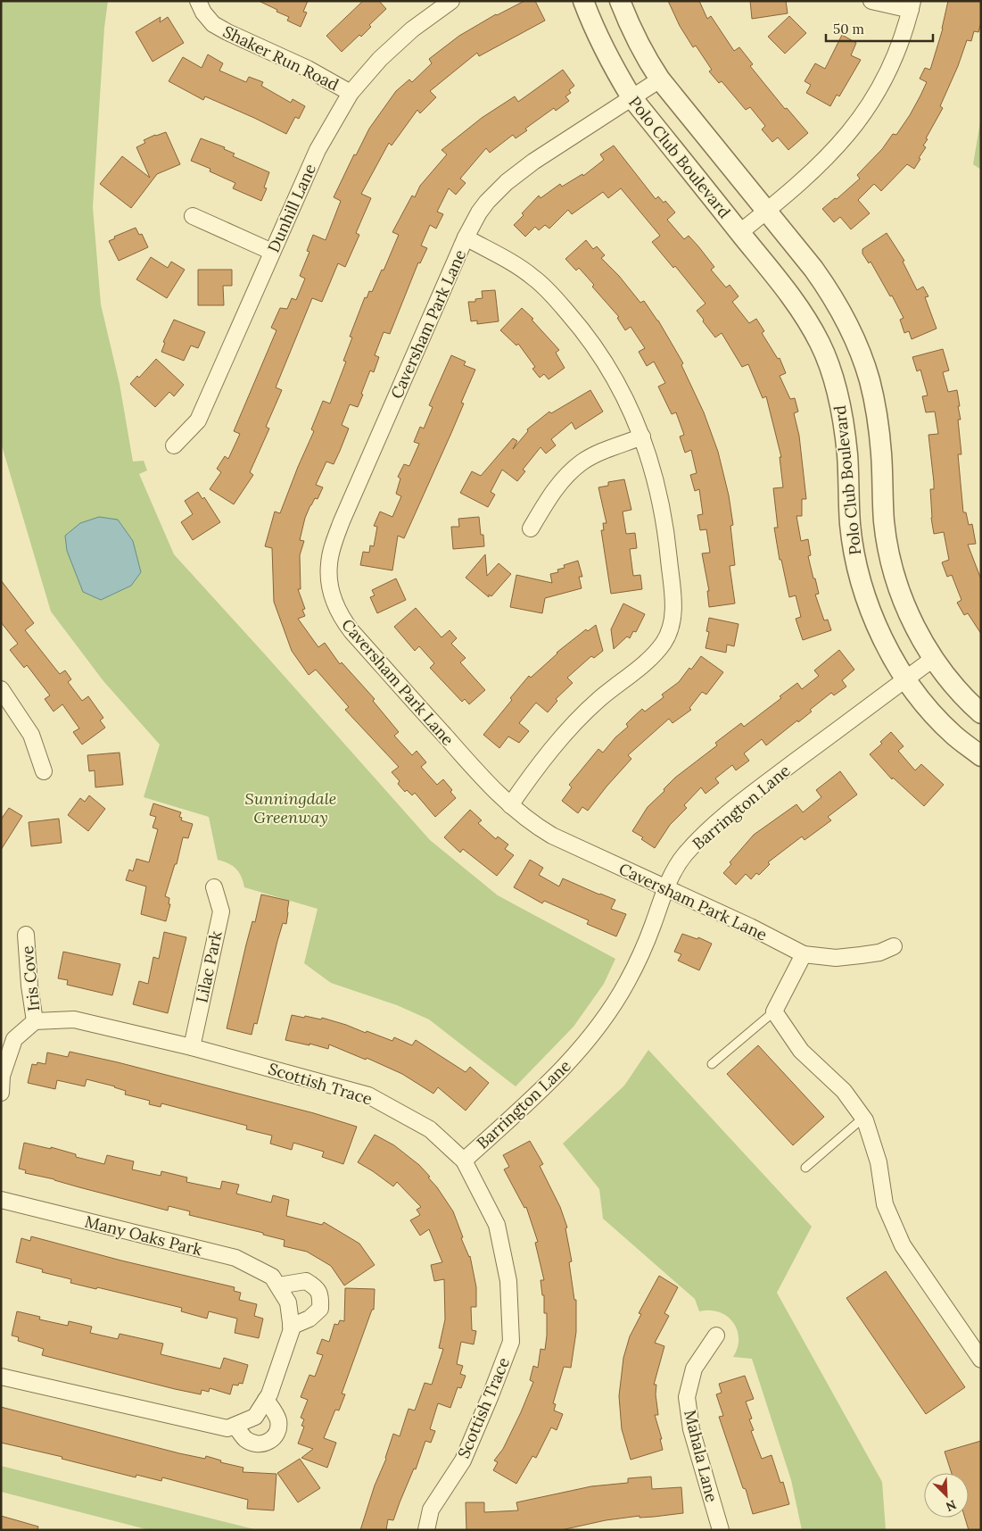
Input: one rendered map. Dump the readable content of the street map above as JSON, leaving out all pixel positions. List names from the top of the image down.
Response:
{
  "streets": {
    "street": [
      "Shaker Run Road",
      "Polo Club Boulevard",
      "Dunhill Lane",
      "Caversham Park Lane",
      "Barrington Lane",
      "Lilac Park",
      "Iris Cove",
      "Scottish Trace",
      "Many Oaks Park",
      "Mahala Lane"
    ]
  },
  "crossings": [
    ["Shaker Run Road", "Dunhill Lane"],
    ["Polo Club Boulevard", "Caversham Park Lane"],
    ["Polo Club Boulevard", "Barrington Lane"],
    ["Caversham Park Lane", "Barrington Lane"],
    ["Barrington Lane", "Scottish Trace"],
    ["Lilac Park", "Scottish Trace"],
    ["Iris Cove", "Scottish Trace"]
  ],
  "parks": ["Sunningdale Greenway"],
  "scale_bar": "50 m",
  "north": "bottom right"
}
